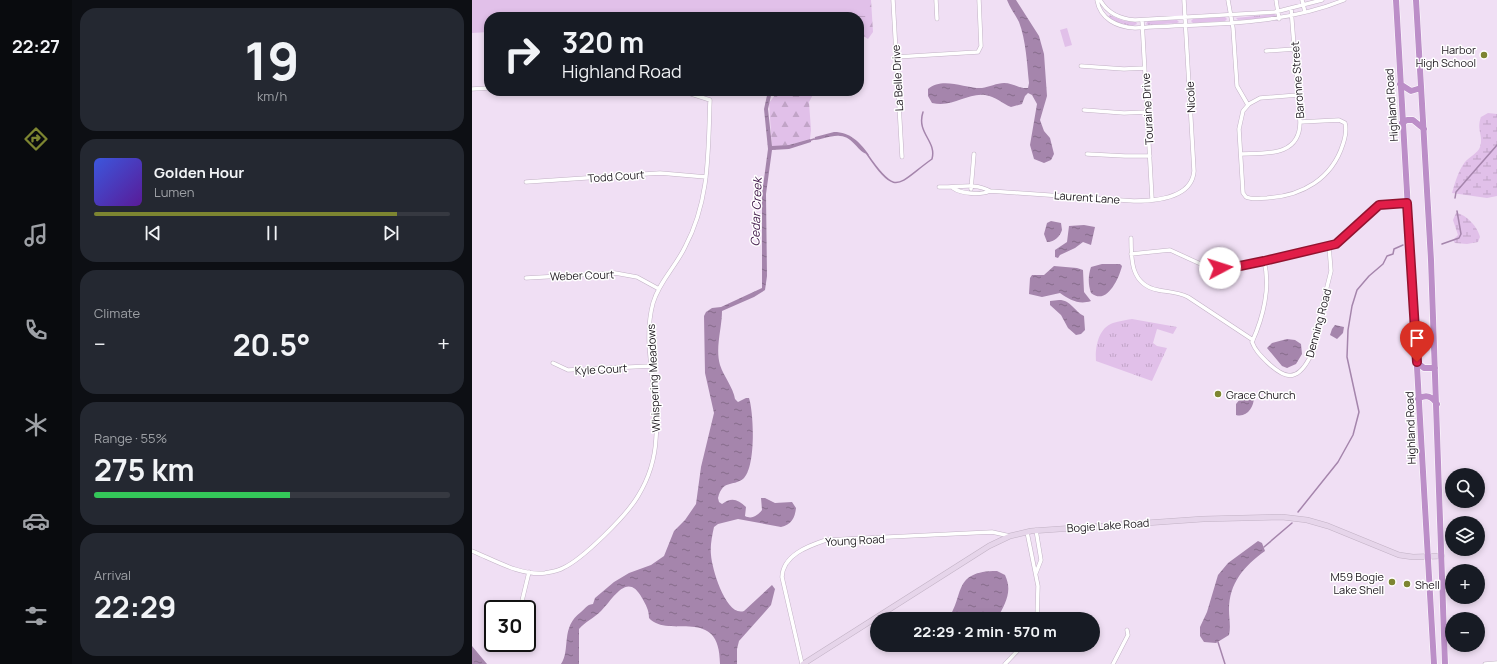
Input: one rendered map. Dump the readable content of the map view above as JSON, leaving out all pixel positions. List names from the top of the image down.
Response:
{
  "streets": {
    "highway": ["Highland Road"],
    "main road": ["Bogie Lake Road"],
    "street": [
      "La Belle Drive",
      "Baronne Street",
      "Nicole",
      "Touraine Drive",
      "Todd Court",
      "Laurent Lane",
      "Weber Court",
      "Denning Road",
      "Kyle Court",
      "Whispering Meadows",
      "Young Road"
    ]
  },
  "crossings": [
    ["Nicole", "Laurent Lane"],
    ["Highland Road", "Bogie Lake Road"],
    ["Touraine Drive", "Laurent Lane"],
    ["Todd Court", "Whispering Meadows"],
    ["Weber Court", "Whispering Meadows"],
    ["Kyle Court", "Whispering Meadows"],
    ["Bogie Lake Road", "Young Road"]
  ],
  "water": ["Cedar Creek"],
  "places": [
    "Harbor High School",
    "Grace Church",
    "M59 Bogie Lake Shell",
    "Shell"
  ],
  "page": {
    "tabs": "22:27",
    "tile": [
      ["19", "km/h"],
      "Climate",
      ["Range · 55%", "275 km"],
      ["Arrival", "22:29"]
    ],
    "turn": ["320 m", "Highland Road"],
    "song": ["Golden Hour", "Lumen"],
    "heat": ["−", "20.5°", "+"],
    "map_buttons": ["+", "−"],
    "limit": "30",
    "trip": "22:29 · 2 min · 570 m"
  }
}
